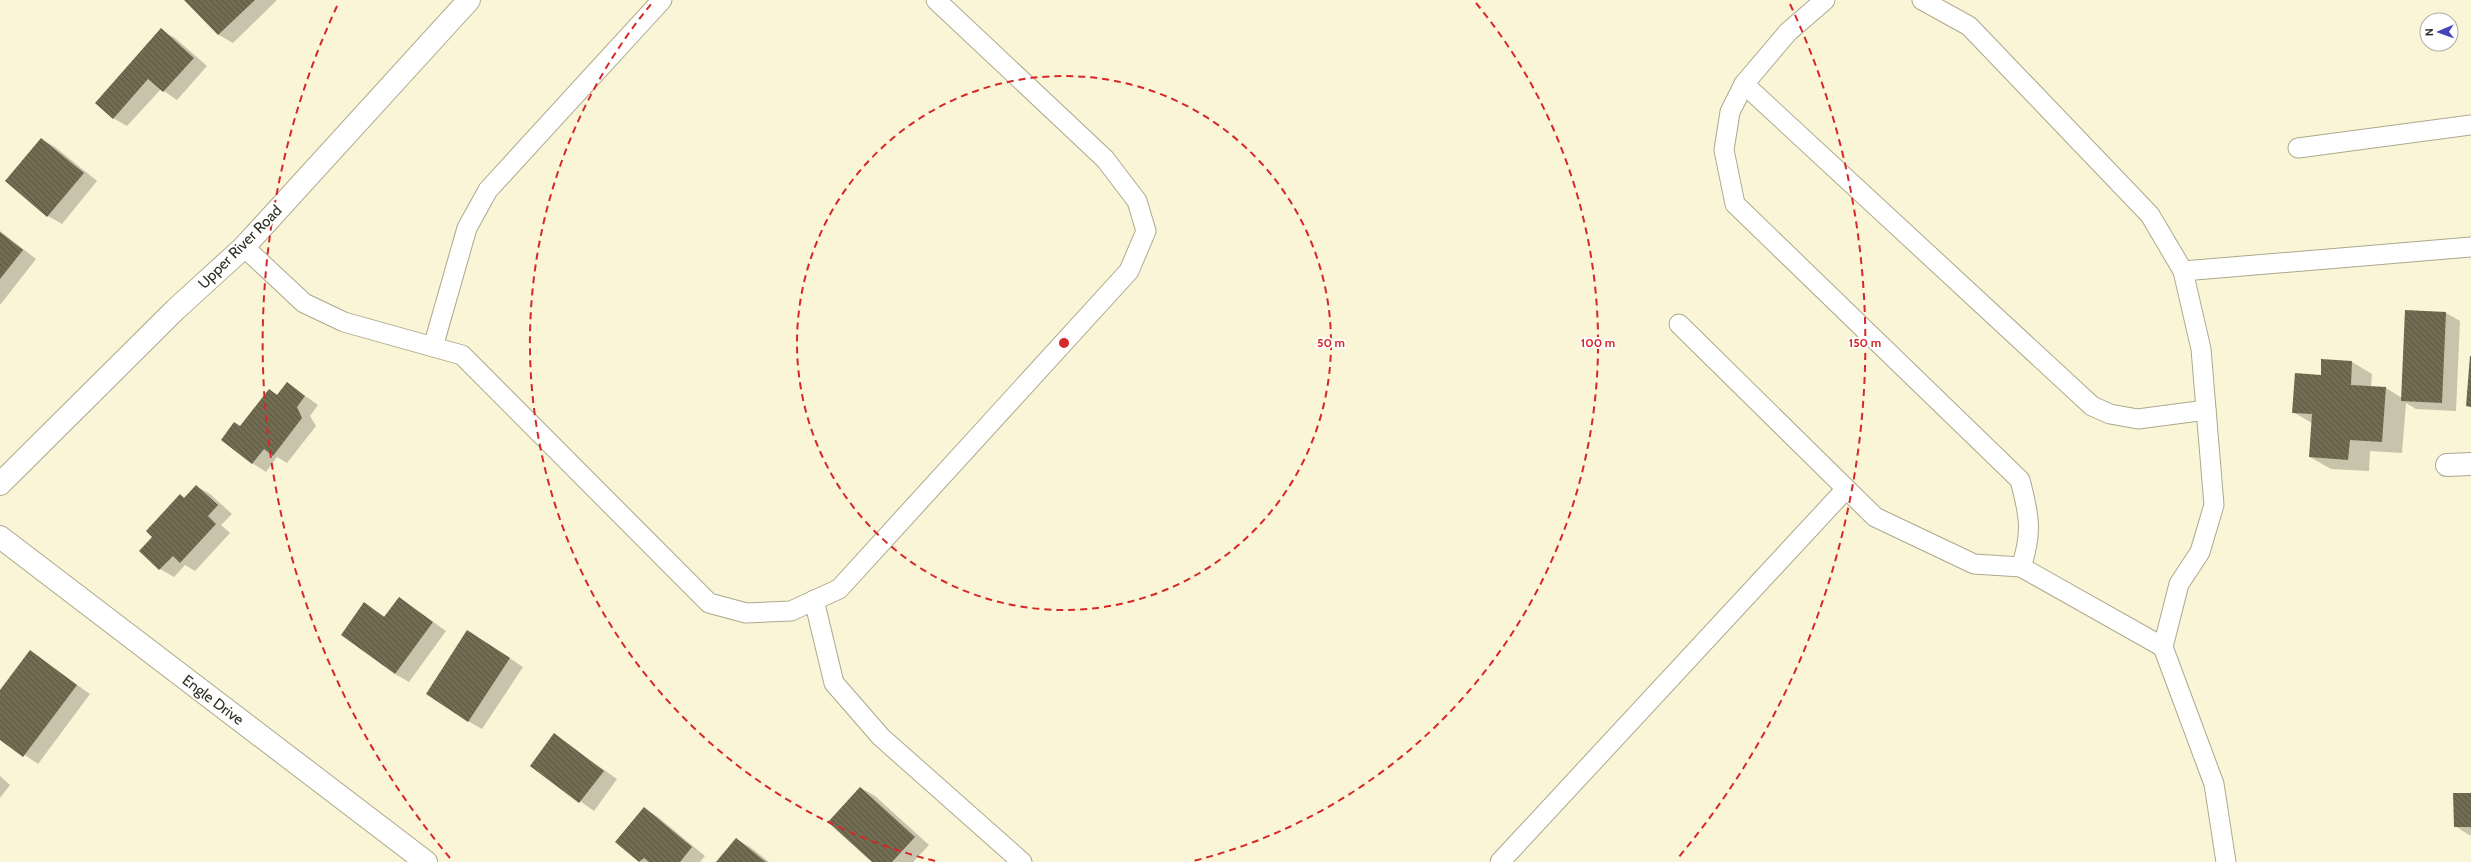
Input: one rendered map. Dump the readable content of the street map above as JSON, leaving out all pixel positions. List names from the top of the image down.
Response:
{
  "streets": {
    "street": ["Upper River Road", "Engle Drive"]
  },
  "north": "left",
  "rings": ["50 m", "100 m", "150 m"]
}
